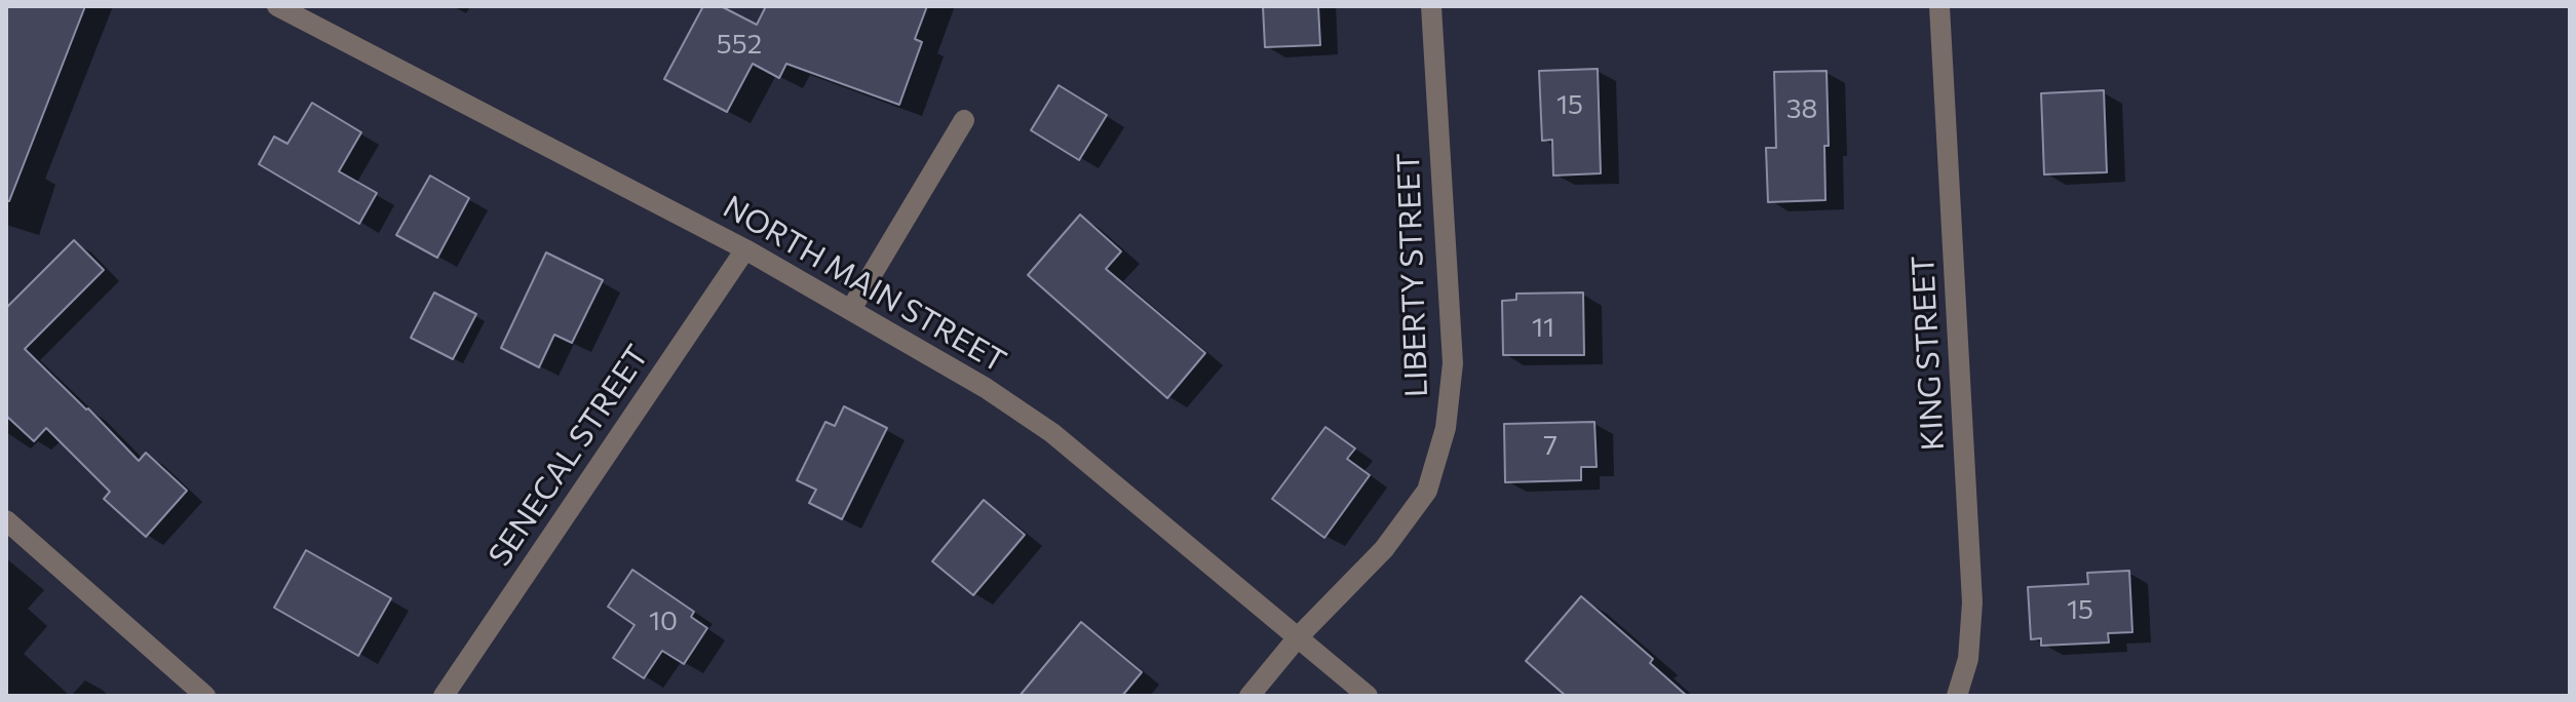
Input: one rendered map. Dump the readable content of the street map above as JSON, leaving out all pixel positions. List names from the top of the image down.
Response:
{
  "streets": {
    "street": [
      "LIBERTY STREET",
      "NORTH MAIN STREET",
      "KING STREET",
      "SENECAL STREET"
    ]
  },
  "crossings": [
    ["LIBERTY STREET", "NORTH MAIN STREET"],
    ["NORTH MAIN STREET", "SENECAL STREET"]
  ],
  "house_numbers": [
    "552",
    "15",
    "38",
    "11",
    "7",
    "15",
    "10"
  ]
}
